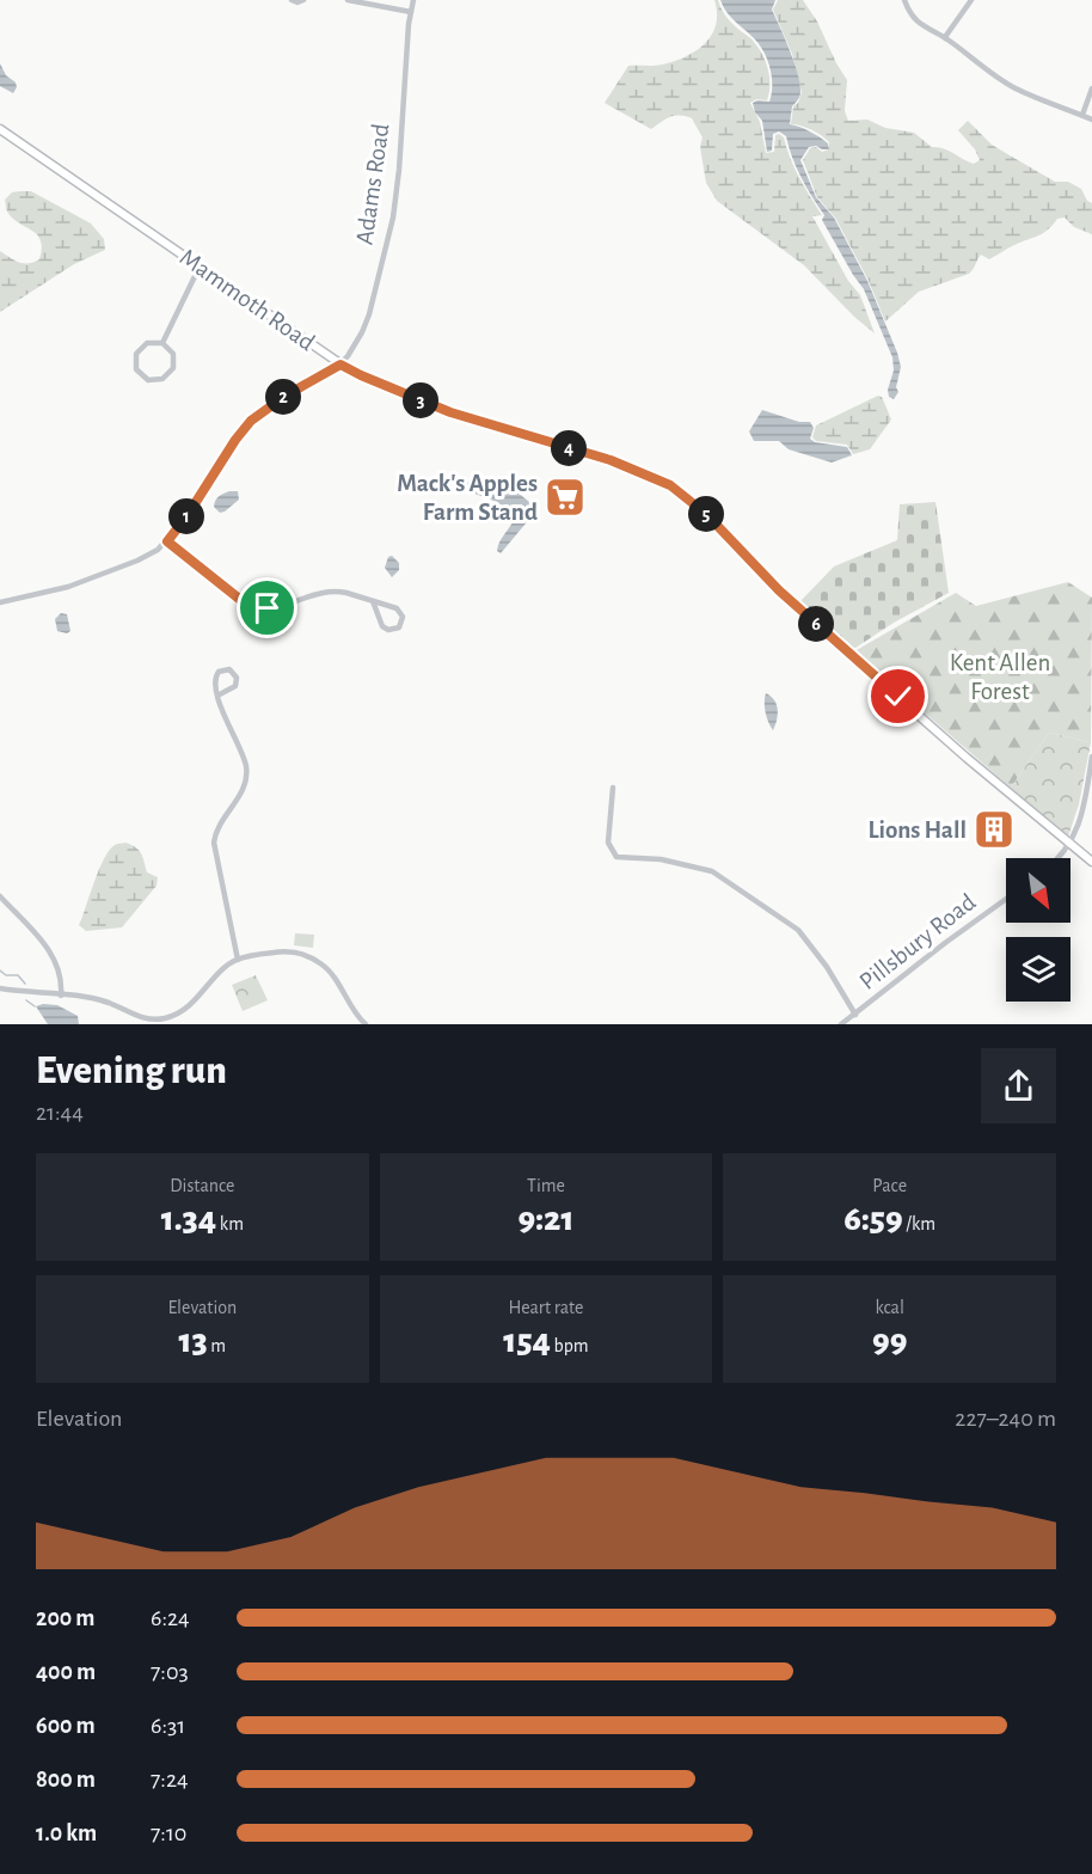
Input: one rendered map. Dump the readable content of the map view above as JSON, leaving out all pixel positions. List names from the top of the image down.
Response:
{
  "streets": {
    "main road": ["Mammoth Road"],
    "street": ["Adams Road", "Pillsbury Road"]
  },
  "crossings": [
    ["Adams Road", "Mammoth Road"]
  ],
  "parks": ["Kent Allen Forest"],
  "places": {
    "supermarket": ["Mack's Apples Farm Stand"],
    "building": ["Lions Hall"]
  },
  "north": "bottom right",
  "page": {
    "pins": [
      "2",
      "3",
      "4",
      "5",
      "1",
      "6"
    ],
    "heading": ["Evening run", "21:44"],
    "stats": [
      ["Distance", "1.34 km"],
      ["Time", "9:21"],
      ["Pace", "6:59 /km"],
      ["Elevation", "13 m"],
      ["Heart rate", "154 bpm"],
      ["kcal", "99"]
    ],
    "chart": ["Elevation", "227–240 m"],
    "list": [
      {
        "name": "200 m",
        "note": "6:24"
      },
      {
        "name": "400 m",
        "note": "7:03"
      },
      {
        "name": "600 m",
        "note": "6:31"
      },
      {
        "name": "800 m",
        "note": "7:24"
      },
      {
        "name": "1.0 km",
        "note": "7:10"
      }
    ]
  }
}
